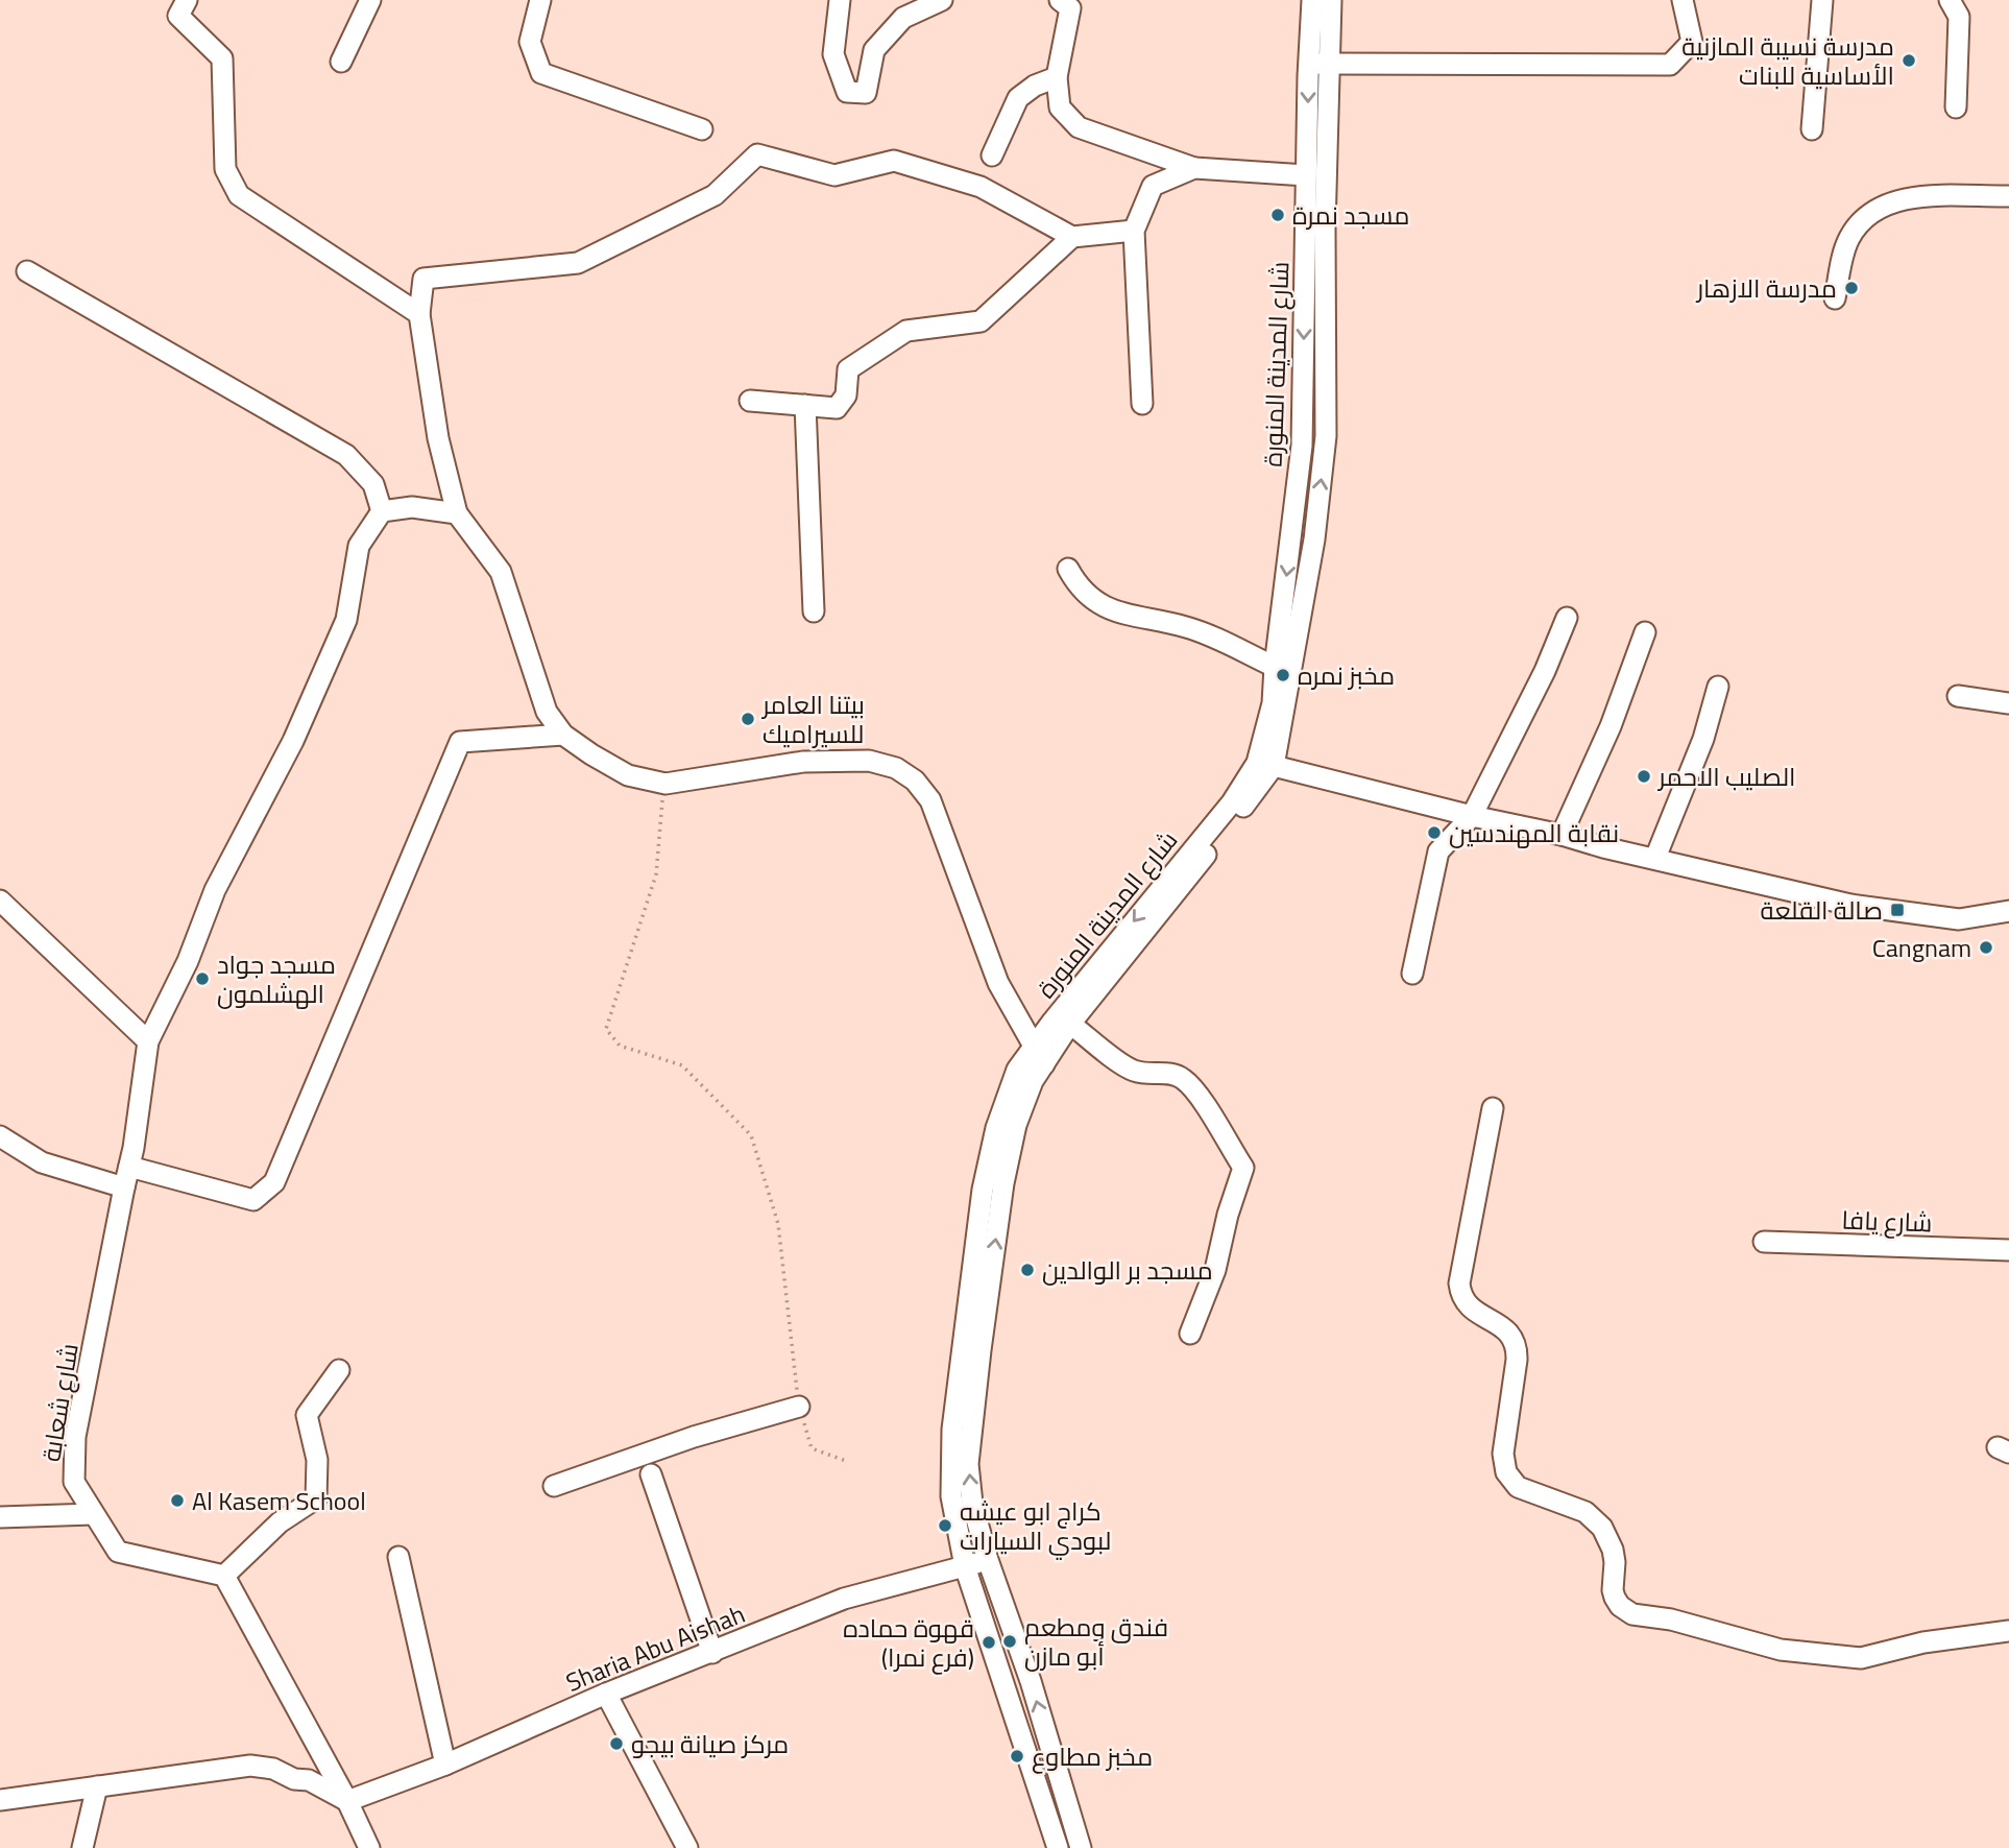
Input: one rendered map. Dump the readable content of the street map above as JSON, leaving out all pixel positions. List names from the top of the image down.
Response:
{
  "streets": {
    "street": [
      "شارع المدينة المنورة",
      "شارع يافا",
      "شارع شعابة",
      "Sharia Abu Aishah"
    ]
  },
  "crossings": [
    ["شارع المدينة المنورة", "Sharia Abu Aishah"]
  ],
  "places": {
    "other": [
      "مدرسة نسيبة المازنية الأساسية للبنات",
      "مسجد نمرة",
      "مدرسة الازهار",
      "مخبز نمره",
      "بيتنا العامر للسيراميك",
      "الصليب الاحمر",
      "نقابة المهندسين",
      "Cangnam",
      "مسجد جواد الهشلمون",
      "مسجد بر الوالدين",
      "Al Kasem School",
      "كراج ابو عيشه لبودي السيارات",
      "فندق ومطعم أبو مازن",
      "قهوة حماده (فرع نمرا)",
      "مركز صيانة بيجو",
      "مخبز مطاوع"
    ],
    "transit": ["صالة القلعة"]
  }
}
